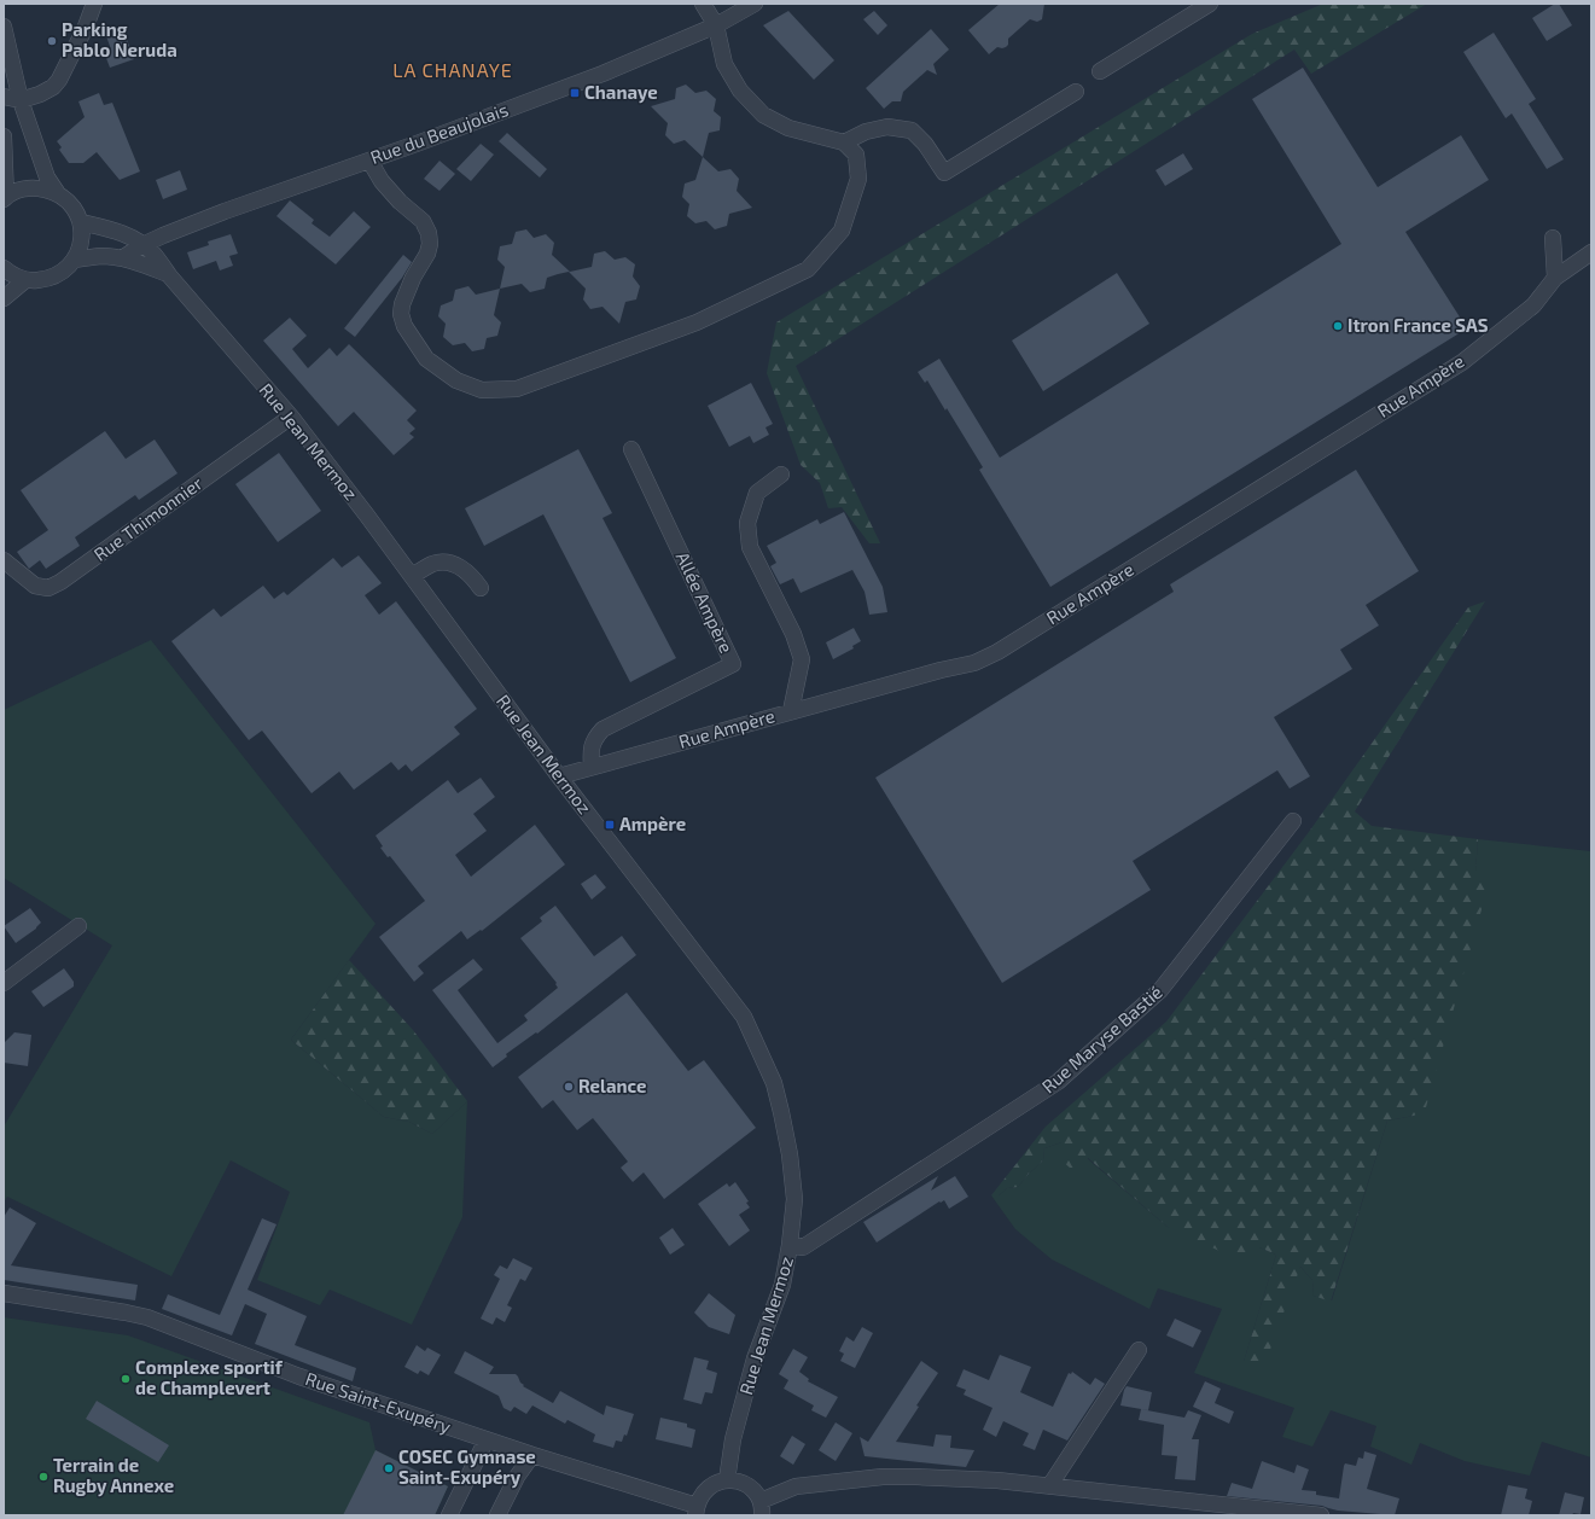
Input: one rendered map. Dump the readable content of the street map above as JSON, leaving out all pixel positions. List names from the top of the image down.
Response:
{
  "streets": {
    "street": [
      "Rue du Beaujolais",
      "Rue Ampère",
      "Rue Jean Mermoz",
      "Rue Thimonnier",
      "Allée Ampère",
      "Rue Maryse Bastié",
      "Rue Saint-Exupéry"
    ]
  },
  "crossings": [
    ["Rue du Beaujolais", "Rue Jean Mermoz"],
    ["Rue Ampère", "Rue Jean Mermoz"],
    ["Rue Ampère", "Allée Ampère"],
    ["Rue Jean Mermoz", "Rue Thimonnier"],
    ["Rue Jean Mermoz", "Rue Maryse Bastié"]
  ],
  "districts": ["LA CHANAYE"],
  "places": {
    "other": [
      "Parking Pablo Neruda",
      "Itron France SAS",
      "Relance",
      "Complexe sportif de Champlevert",
      "COSEC Gymnase Saint-Exupéry",
      "Terrain de Rugby Annexe"
    ],
    "transit": ["Chanaye", "Ampère"]
  }
}
